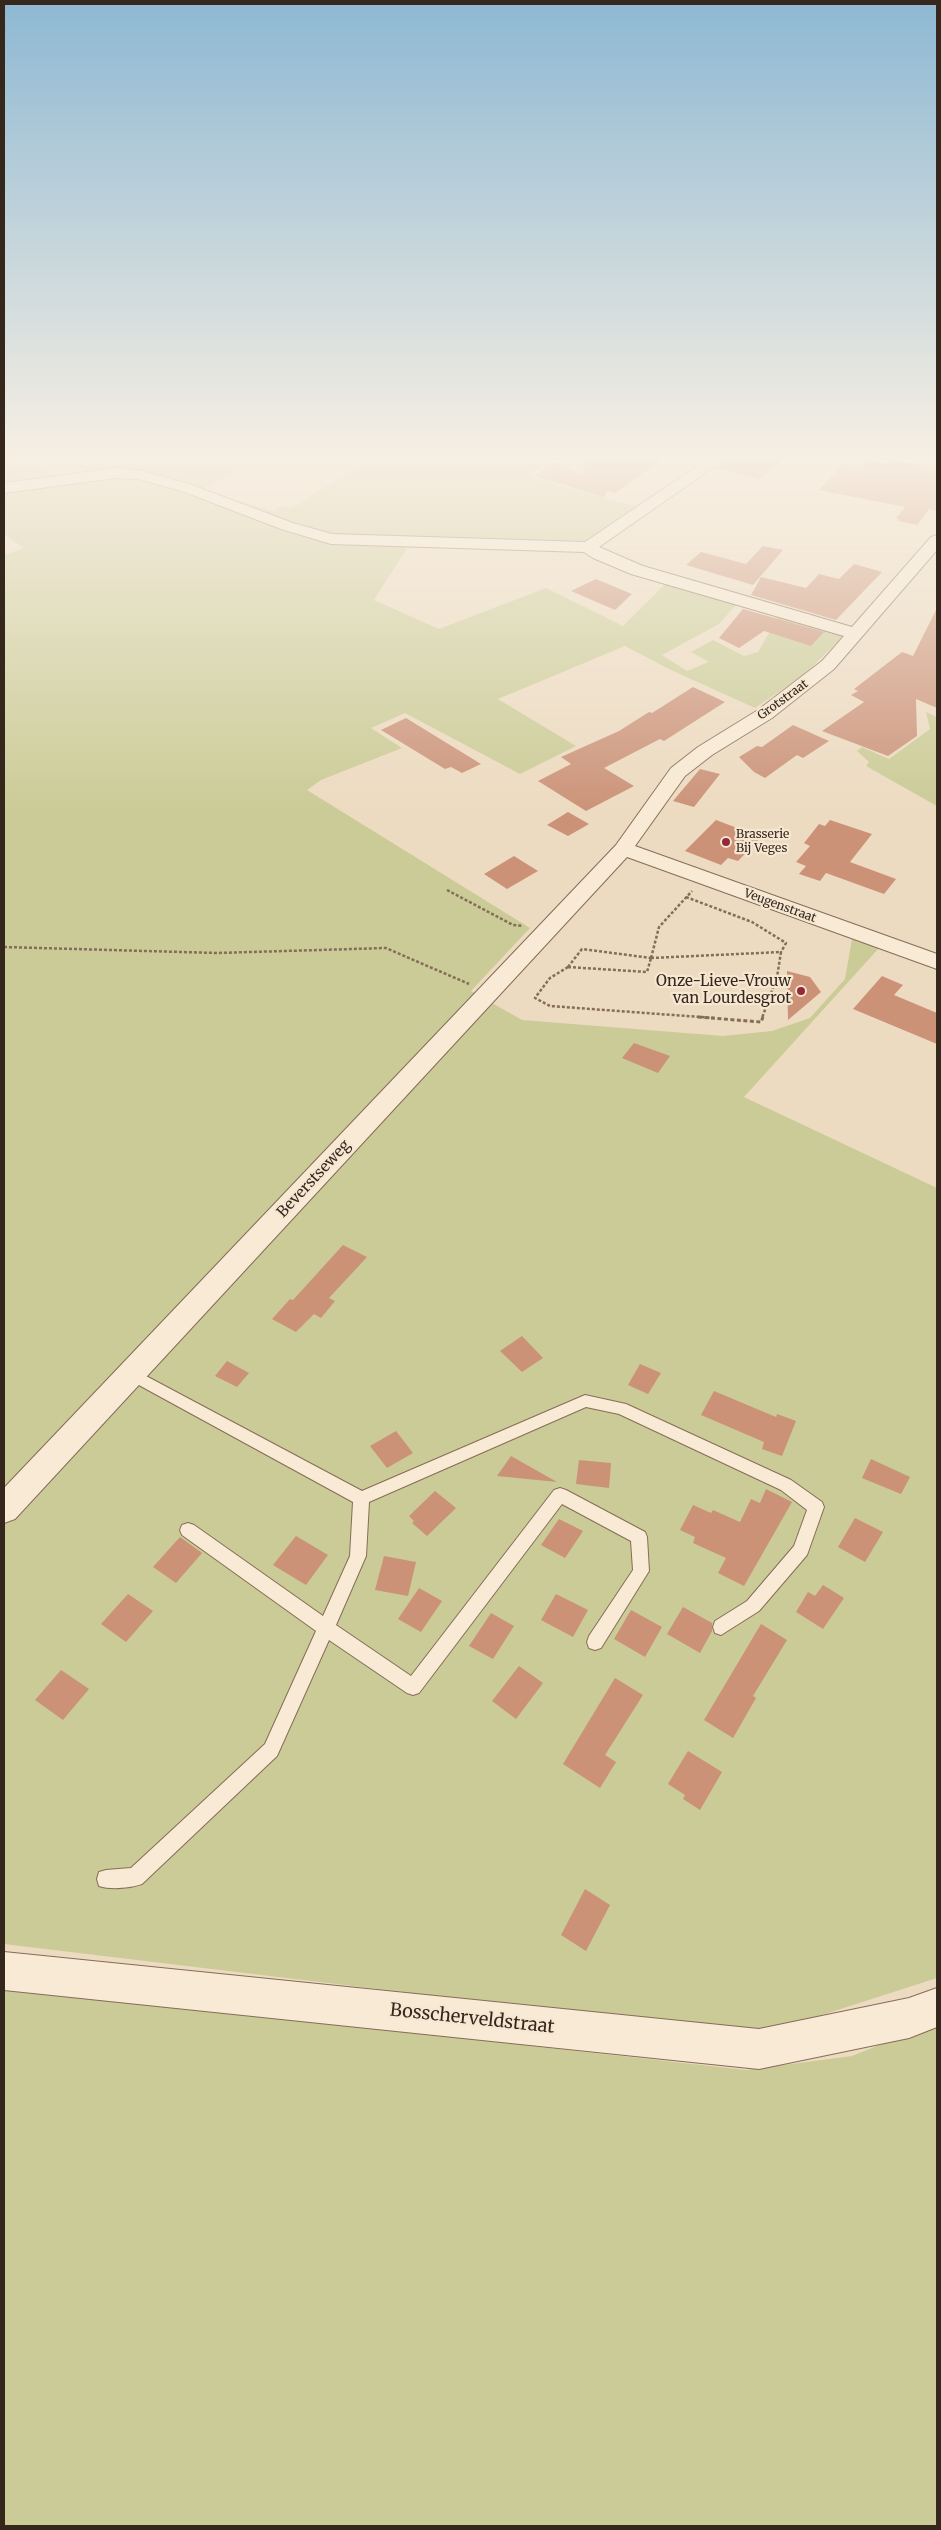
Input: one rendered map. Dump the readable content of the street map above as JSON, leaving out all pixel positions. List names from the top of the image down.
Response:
{
  "streets": {
    "street": [
      "Grotstraat",
      "Veugenstraat",
      "Beverstseweg",
      "Bosscherveldstraat"
    ]
  },
  "crossings": [
    ["Grotstraat", "Veugenstraat"],
    ["Grotstraat", "Beverstseweg"],
    ["Veugenstraat", "Beverstseweg"]
  ],
  "places": ["Brasserie Bij Veges", "Onze-Lieve-Vrouw van Lourdesgrot"]
}
